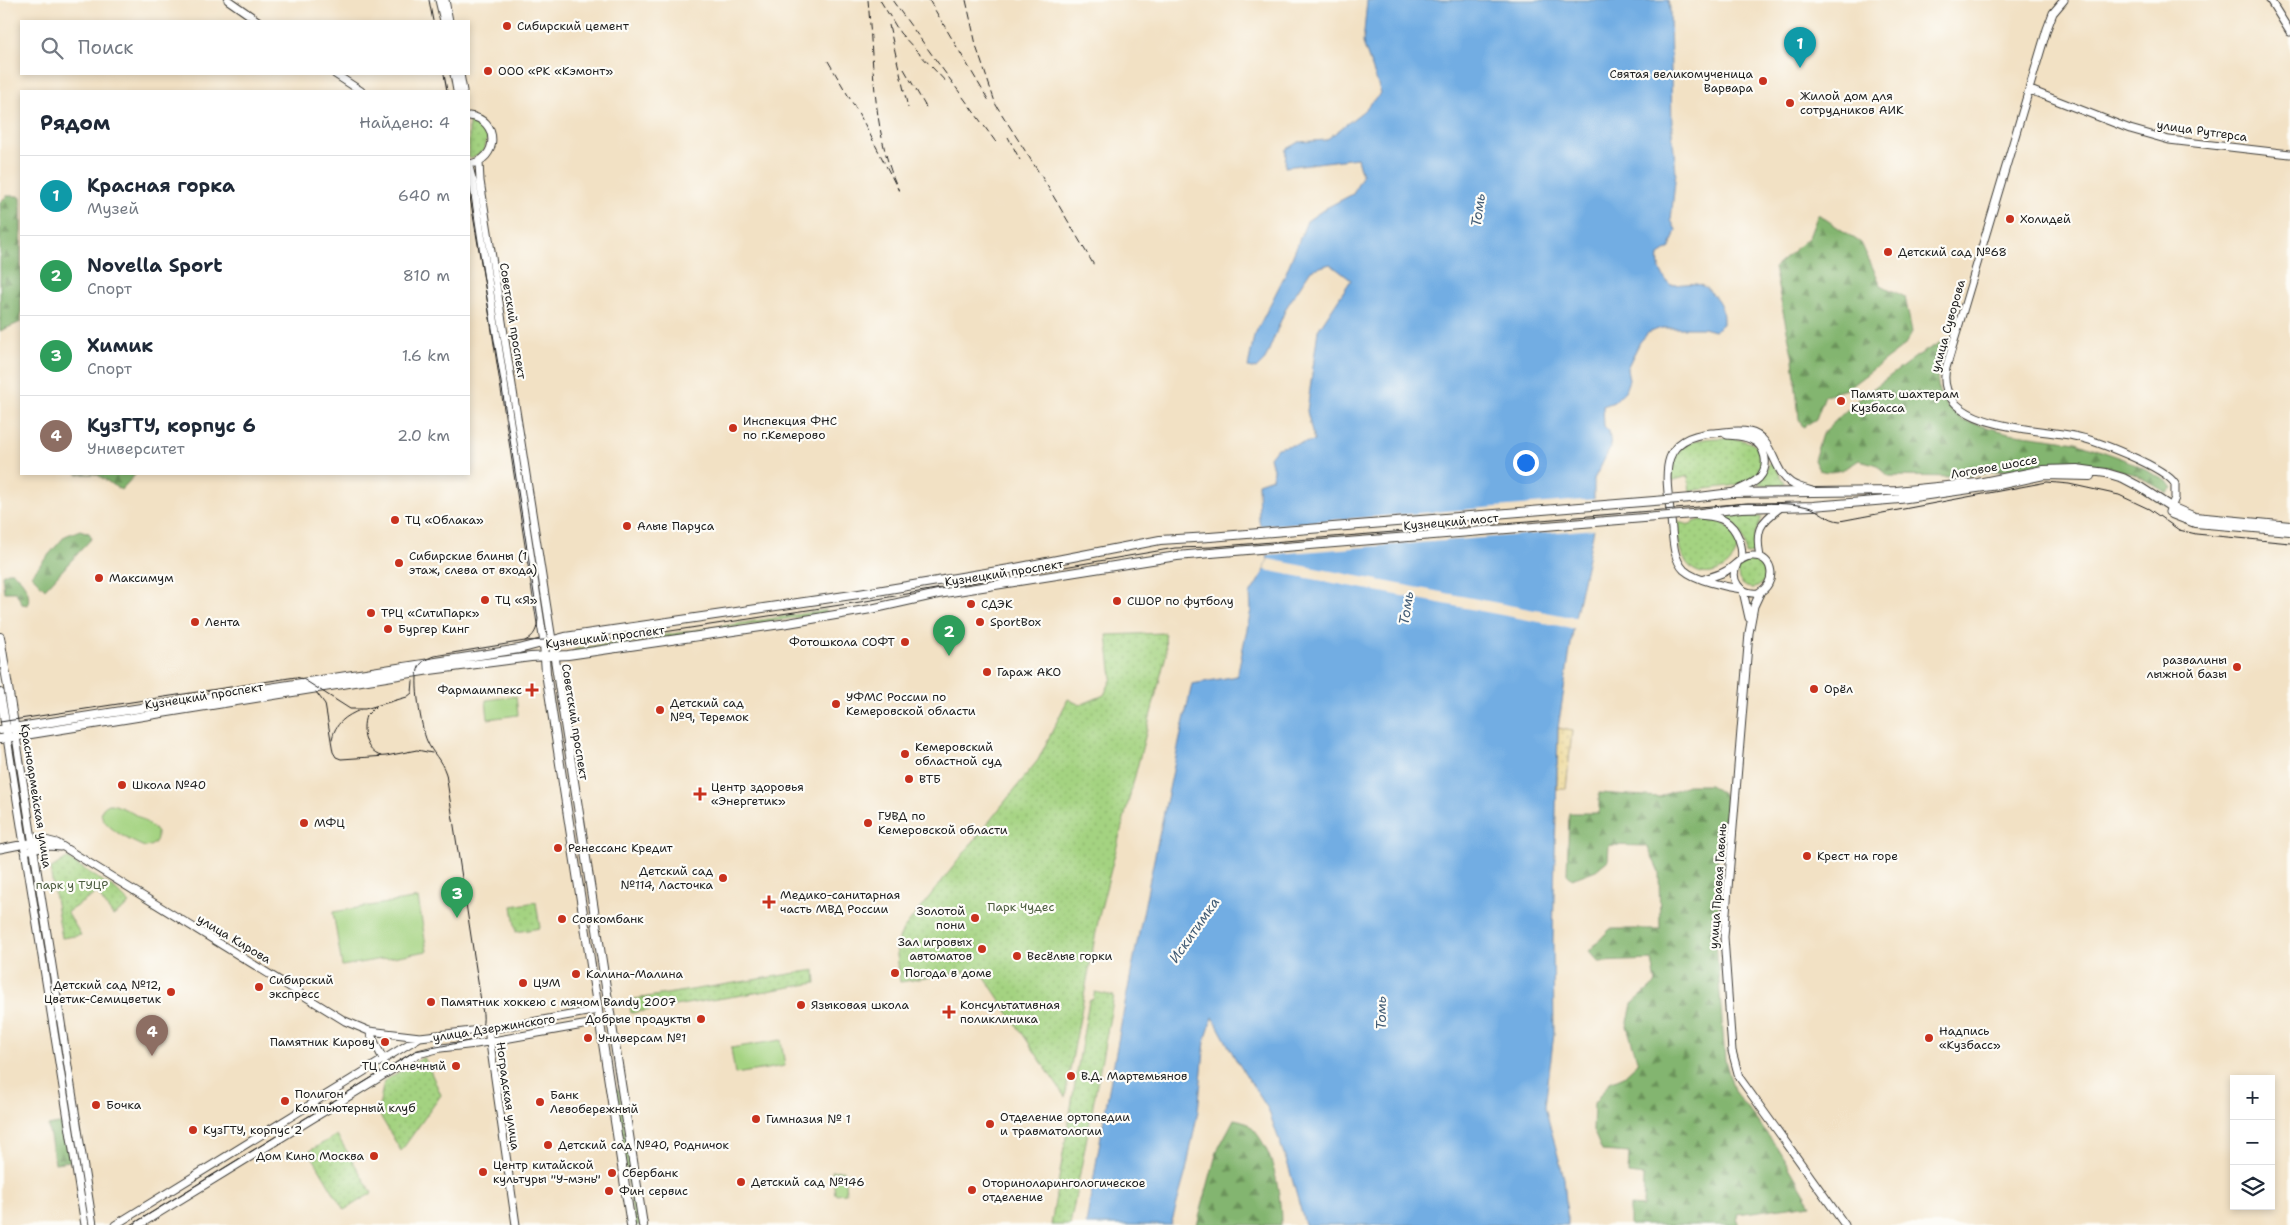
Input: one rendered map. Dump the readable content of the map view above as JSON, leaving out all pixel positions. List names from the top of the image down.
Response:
{
  "streets": {
    "main road": [
      "улица Рутгерса",
      "Советский проспект",
      "улица Суворова",
      "Логовое шоссе",
      "Кузнецкий мост",
      "Кузнецкий проспект",
      "Красноармейская улица",
      "улица Правая Гавань",
      "улица Кирова",
      "улица Дзержинского",
      "Ноградская улица"
    ]
  },
  "crossings": [
    ["улица Рутгерса", "улица Суворова"],
    ["Советский проспект", "Кузнецкий проспект"],
    ["Советский проспект", "улица Кирова"],
    ["Советский проспект", "улица Дзержинского"],
    ["улица Суворова", "Логовое шоссе"],
    ["Логовое шоссе", "Кузнецкий мост"],
    ["Кузнецкий мост", "Кузнецкий проспект"],
    ["Кузнецкий проспект", "Красноармейская улица"],
    ["Красноармейская улица", "улица Кирова"],
    ["улица Кирова", "улица Дзержинского"],
    ["улица Кирова", "Ноградская улица"],
    ["улица Дзержинского", "Ноградская улица"]
  ],
  "water": ["Томь", "Искитимка"],
  "parks": ["парк у ТУЦР", "Парк Чудес"],
  "places": {
    "other": [
      "Сибирский цемент",
      "ООО «РК «Кэмонт»",
      "Святая великомученица Варвара",
      "Жилой дом для сотрудников АИК",
      "Холидей",
      "Детский сад №68",
      "Память шахтерам Кузбасса",
      "Инспекция ФНС по г.Кемерово",
      "ТЦ «Облака»",
      "Алые Паруса",
      "Сибирские блины (1 этаж, слева от входа)",
      "Максимум",
      "ТЦ «Я»",
      "СШОР по футболу",
      "СДЭК",
      "ТРЦ «СитиПарк»",
      "Лента",
      "SportBox",
      "Бургер Кинг",
      "Фотошкола СОФТ",
      "развалины лыжной базы",
      "Гараж АКО",
      "Орёл",
      "УФМС России по Кемеровской области",
      "Детский сад №9, Теремок",
      "Кемеровский областной суд",
      "ВТБ",
      "Школа №40",
      "МФЦ",
      "ГУВД по Кемеровской области",
      "Ренессанс Кредит",
      "Крест на горе",
      "Детский сад №114, Ласточка",
      "Золотой пони",
      "Совкомбанк",
      "Зал игровых автоматов",
      "Весёлые горки",
      "Погода в доме",
      "Калина-Малина",
      "ЦУМ",
      "Сибирский экспресс",
      "Детский сад №12, Цветик-Семицветик",
      "Памятник хоккею с мячом Bandy 2007",
      "Языковая школа",
      "Добрые продукты",
      "Универсам №1",
      "Надпись «Кузбасс»",
      "Памятник Кирову",
      "ТЦ Солнечный",
      "В.Д. Мартемьянов",
      "Полигон Компьютерный клуб",
      "Банк Левобережный",
      "Бочка",
      "Гимназия № 1",
      "Отделение ортопедии и травматологии",
      "КузГТУ, корпус 2",
      "Детский сад №40, Родничок",
      "Дом Кино Москва",
      "Центр китайской культуры \"У-мэнь\"",
      "Сбербанк",
      "Детский сад №146",
      "Оториноларингологическое отделение",
      "Фин сервис"
    ],
    "health": [
      "Фармаимпекс",
      "Центр здоровья «Энергетик»",
      "Медико-санитарная часть МВД России",
      "Консультативная поликлиника"
    ]
  },
  "page": {
    "search": "Поиск",
    "pins": [
      "1",
      "2",
      "3",
      "4"
    ],
    "heading": ["Рядом", "Найдено: 4"],
    "list": [
      {
        "mark": "1",
        "name": "Красная горка",
        "note": "Музей",
        "value": "640 m"
      },
      {
        "mark": "2",
        "name": "Novella Sport",
        "note": "Спорт",
        "value": "810 m"
      },
      {
        "mark": "3",
        "name": "Химик",
        "note": "Спорт",
        "value": "1.6 km"
      },
      {
        "mark": "4",
        "name": "КузГТУ, корпус 6",
        "note": "Университет",
        "value": "2.0 km"
      }
    ],
    "map_buttons": ["+", "−"]
  }
}
